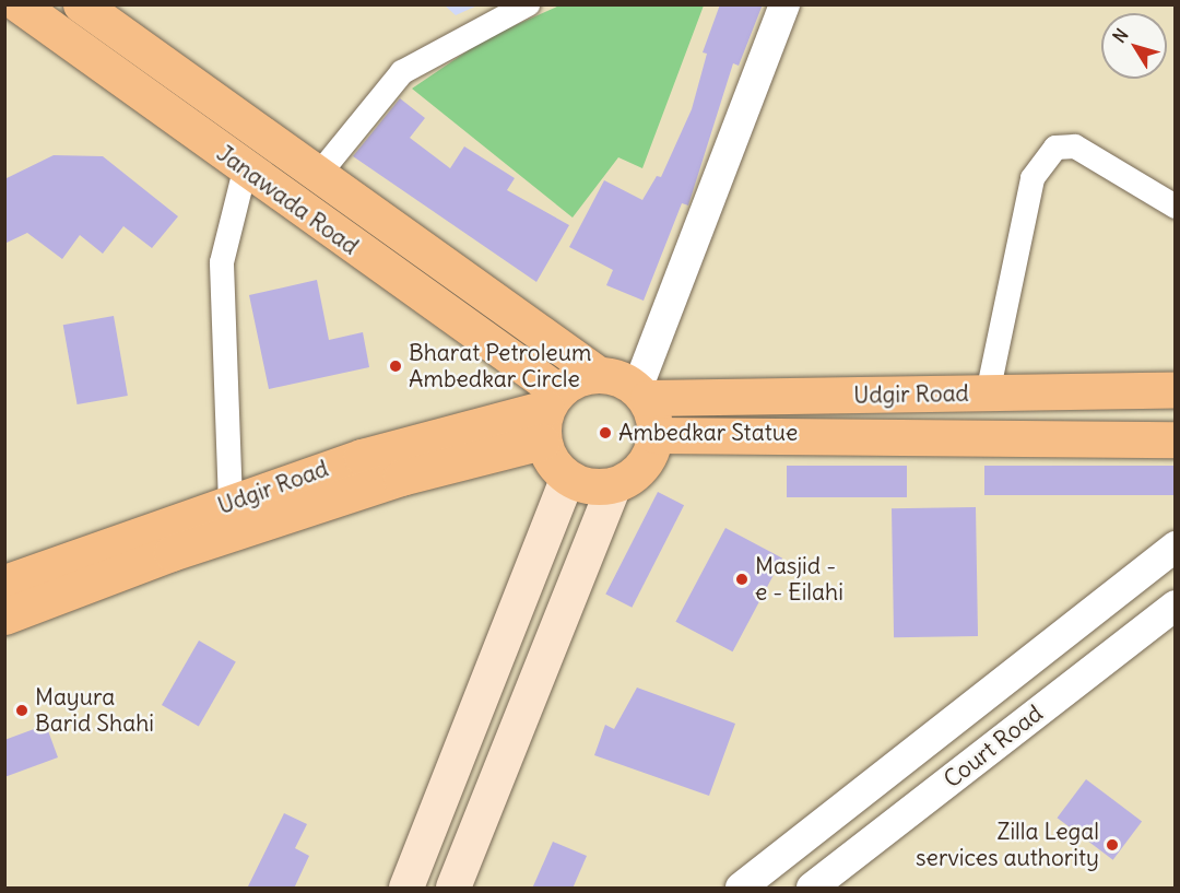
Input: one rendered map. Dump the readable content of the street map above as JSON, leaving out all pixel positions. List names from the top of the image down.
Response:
{
  "streets": {
    "main road": ["Janawada Road", "Udgir Road"],
    "street": ["Court Road"]
  },
  "crossings": [
    ["Janawada Road", "Udgir Road"]
  ],
  "places": [
    "Bharat Petroleum Ambedkar Circle",
    "Ambedkar Statue",
    "Masjid - e - Eilahi",
    "Mayura Barid Shahi",
    "Zilla Legal services authority"
  ],
  "north": "top left"
}
